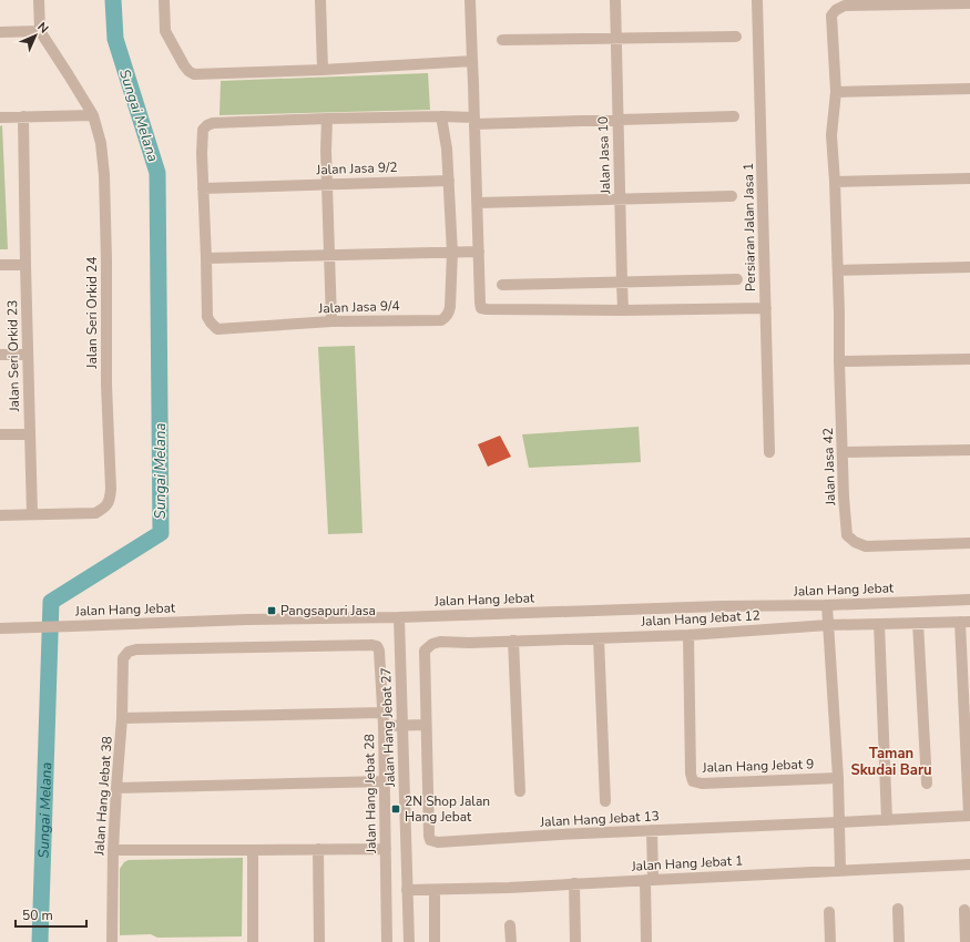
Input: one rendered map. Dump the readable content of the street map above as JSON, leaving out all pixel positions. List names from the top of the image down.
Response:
{
  "streets": {
    "street": [
      "Jalan Jasa 10",
      "Jalan Jasa 9/2",
      "Persiaran Jalan Jasa 1",
      "Jalan Jasa 9/4",
      "Jalan Seri Orkid 24",
      "Jalan Seri Orkid 23",
      "Jalan Jasa 42",
      "Jalan Hang Jebat",
      "Jalan Hang Jebat 12",
      "Jalan Hang Jebat 27",
      "Jalan Hang Jebat 9",
      "Jalan Hang Jebat 28",
      "Jalan Hang Jebat 38",
      "Jalan Hang Jebat 13",
      "Jalan Hang Jebat 1"
    ]
  },
  "crossings": [
    ["Jalan Seri Orkid 24", "Jalan Seri Orkid 23"],
    ["Jalan Hang Jebat", "Jalan Hang Jebat 27"],
    ["Jalan Hang Jebat 12", "Jalan Hang Jebat 9"],
    ["Jalan Hang Jebat 12", "Jalan Hang Jebat 13"],
    ["Jalan Hang Jebat 27", "Jalan Hang Jebat 1"],
    ["Jalan Hang Jebat 28", "Jalan Hang Jebat 38"]
  ],
  "districts": ["Taman Skudai Baru"],
  "water": ["Sungai Melana"],
  "places": {
    "transit": ["Pangsapuri Jasa", "2N Shop Jalan Hang Jebat"]
  },
  "scale_bar": "50 m",
  "north": "top right"
}
